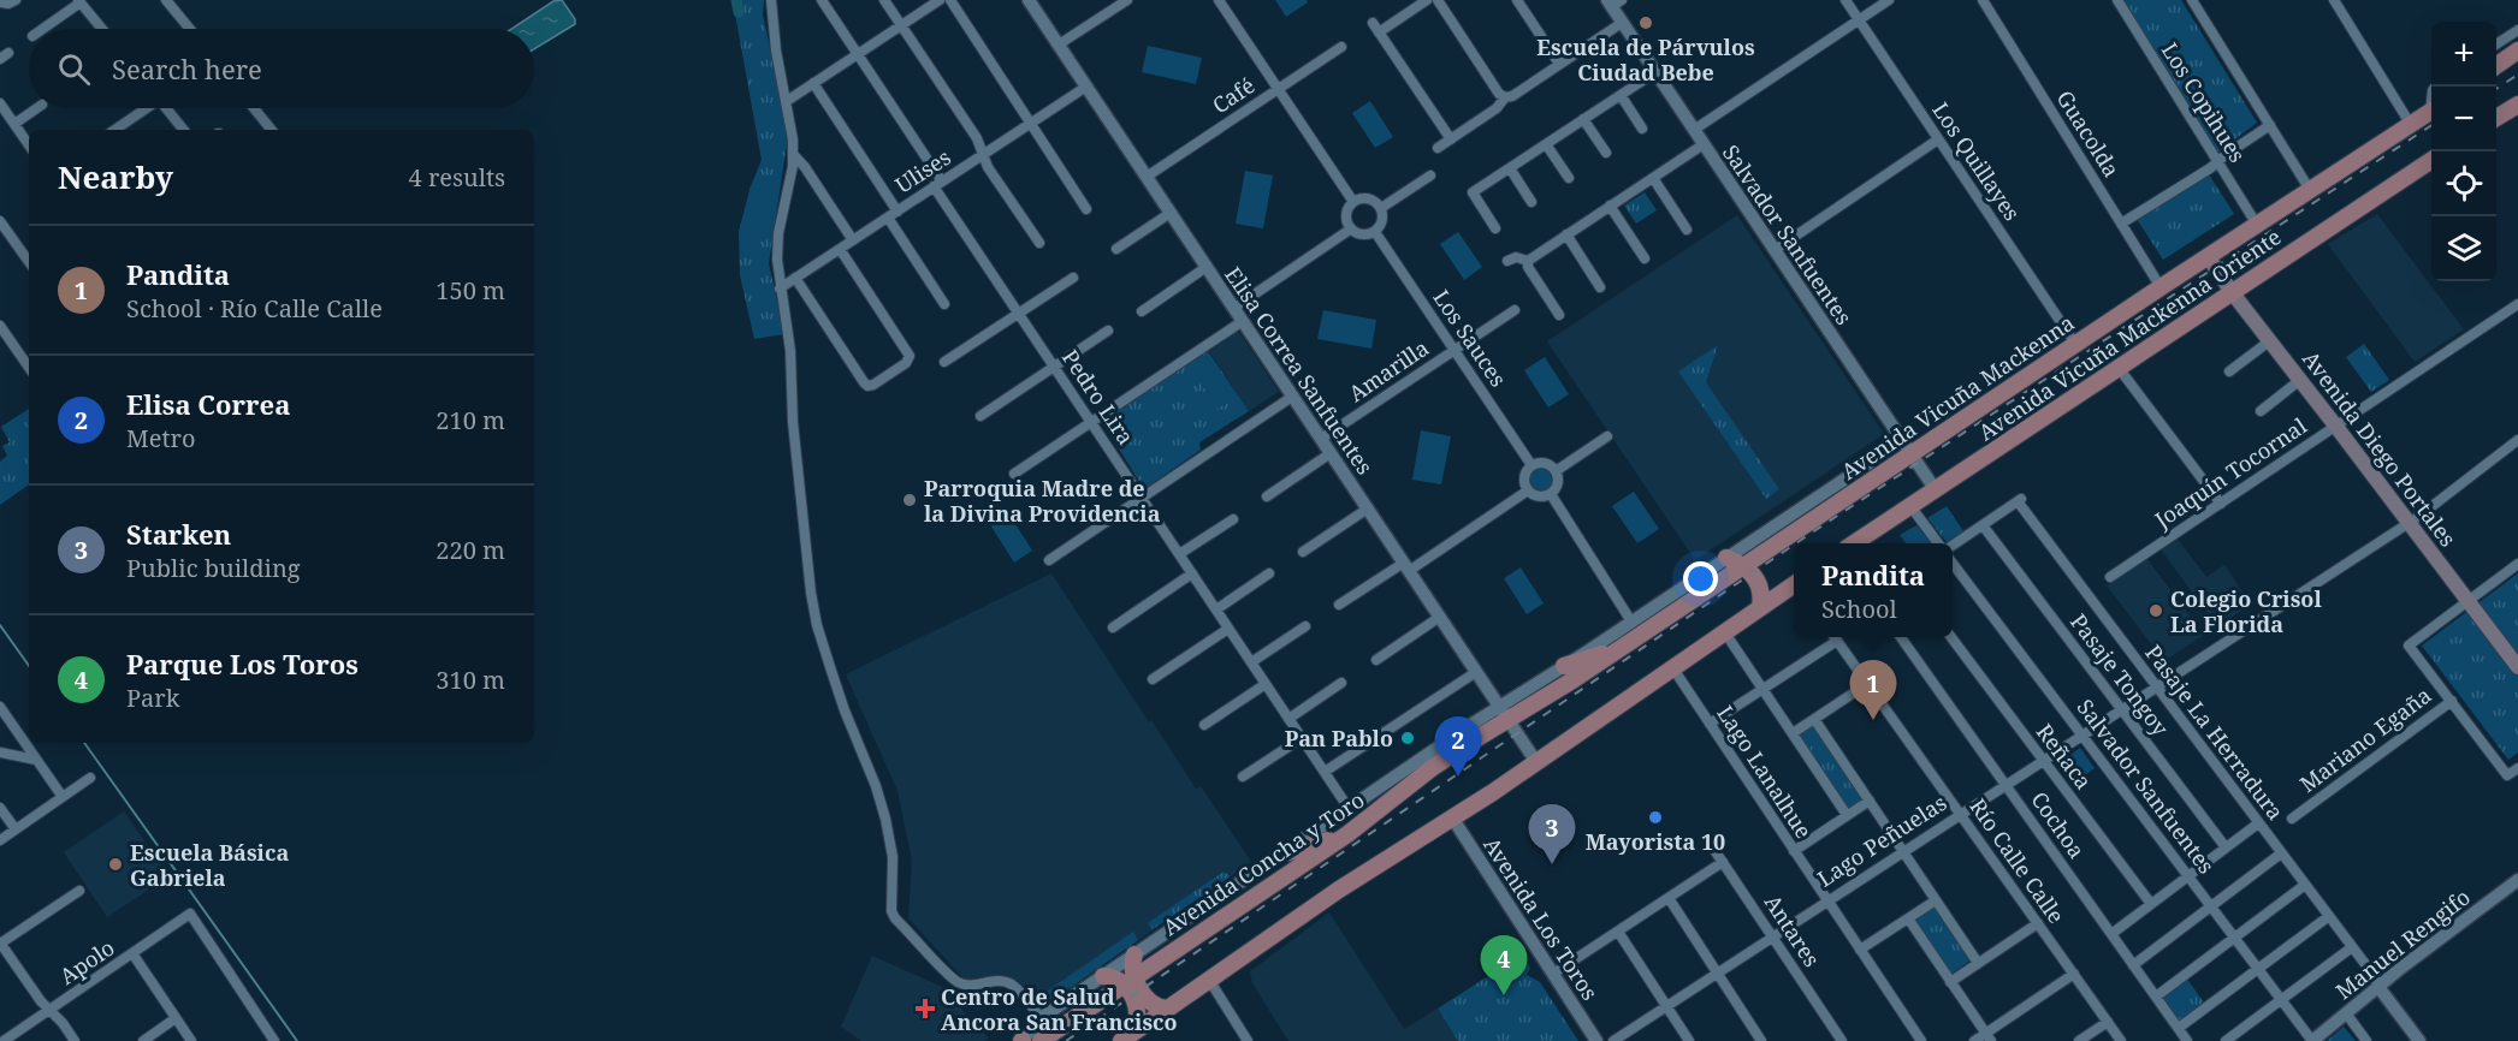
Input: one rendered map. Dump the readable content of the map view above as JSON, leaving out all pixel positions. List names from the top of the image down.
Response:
{
  "streets": {
    "main road": [
      "Avenida Vicuña Mackenna Oriente",
      "Avenida Vicuña Mackenna",
      "Avenida Diego Portales",
      "Avenida Concha y Toro"
    ],
    "street": [
      "Café",
      "Los Copihues",
      "Guacolda",
      "Los Quillayes",
      "Ulises",
      "Salvador Sanfuentes",
      "Los Sauces",
      "Elisa Correa Sanfuentes",
      "Amarilla",
      "Pedro Lira",
      "Joaquín Tocornal",
      "Pasaje Tongoy",
      "Pasaje La Herradura",
      "Mariano Egaña",
      "Reñaca",
      "Lago Lanalhue",
      "Cochoa",
      "Lago Peñuelas",
      "Río Calle Calle",
      "Avenida Los Toros",
      "Antares",
      "Manuel Rengifo",
      "Apolo"
    ]
  },
  "crossings": [
    ["Café", "Elisa Correa Sanfuentes"],
    ["Los Copihues", "Avenida Vicuña Mackenna"],
    ["Guacolda", "Avenida Vicuña Mackenna"],
    ["Los Quillayes", "Avenida Vicuña Mackenna"],
    ["Ulises", "Elisa Correa Sanfuentes"],
    ["Ulises", "Pedro Lira"],
    ["Salvador Sanfuentes", "Avenida Vicuña Mackenna Oriente"],
    ["Salvador Sanfuentes", "Avenida Vicuña Mackenna"],
    ["Salvador Sanfuentes", "Lago Peñuelas"],
    ["Salvador Sanfuentes", "Manuel Rengifo"],
    ["Avenida Vicuña Mackenna Oriente", "Avenida Diego Portales"],
    ["Los Sauces", "Amarilla"],
    ["Elisa Correa Sanfuentes", "Amarilla"],
    ["Elisa Correa Sanfuentes", "Avenida Vicuña Mackenna"],
    ["Elisa Correa Sanfuentes", "Avenida Concha y Toro"],
    ["Avenida Vicuña Mackenna", "Avenida Diego Portales"],
    ["Avenida Vicuña Mackenna", "Avenida Concha y Toro"],
    ["Avenida Diego Portales", "Joaquín Tocornal"],
    ["Avenida Diego Portales", "Mariano Egaña"],
    ["Avenida Diego Portales", "Lago Peñuelas"],
    ["Pasaje Tongoy", "Pasaje La Herradura"],
    ["Pasaje Tongoy", "Lago Peñuelas"],
    ["Pasaje La Herradura", "Lago Peñuelas"],
    ["Pasaje La Herradura", "Manuel Rengifo"],
    ["Reñaca", "Lago Peñuelas"],
    ["Lago Lanalhue", "Lago Peñuelas"],
    ["Cochoa", "Lago Peñuelas"],
    ["Lago Peñuelas", "Río Calle Calle"],
    ["Lago Peñuelas", "Antares"]
  ],
  "places": {
    "other": [
      "Escuela de Párvulos Ciudad Bebe",
      "Parroquia Madre de la Divina Providencia",
      "Colegio Crisol La Florida",
      "Pan Pablo",
      "Mayorista 10",
      "Escuela Básica Gabriela"
    ],
    "health": ["Centro de Salud Ancora San Francisco"]
  },
  "page": {
    "map_buttons": ["+", "−"],
    "search": "Search here",
    "heading": ["Nearby", "4 results"],
    "list": [
      {
        "mark": "1",
        "name": "Pandita",
        "note": "School · Río Calle Calle",
        "value": "150 m"
      },
      {
        "mark": "2",
        "name": "Elisa Correa",
        "note": "Metro",
        "value": "210 m"
      },
      {
        "mark": "3",
        "name": "Starken",
        "note": "Public building",
        "value": "220 m"
      },
      {
        "mark": "4",
        "name": "Parque Los Toros",
        "note": "Park",
        "value": "310 m"
      }
    ],
    "popup": ["Pandita", "School"],
    "pins": [
      "1",
      "2",
      "3",
      "4"
    ]
  }
}
